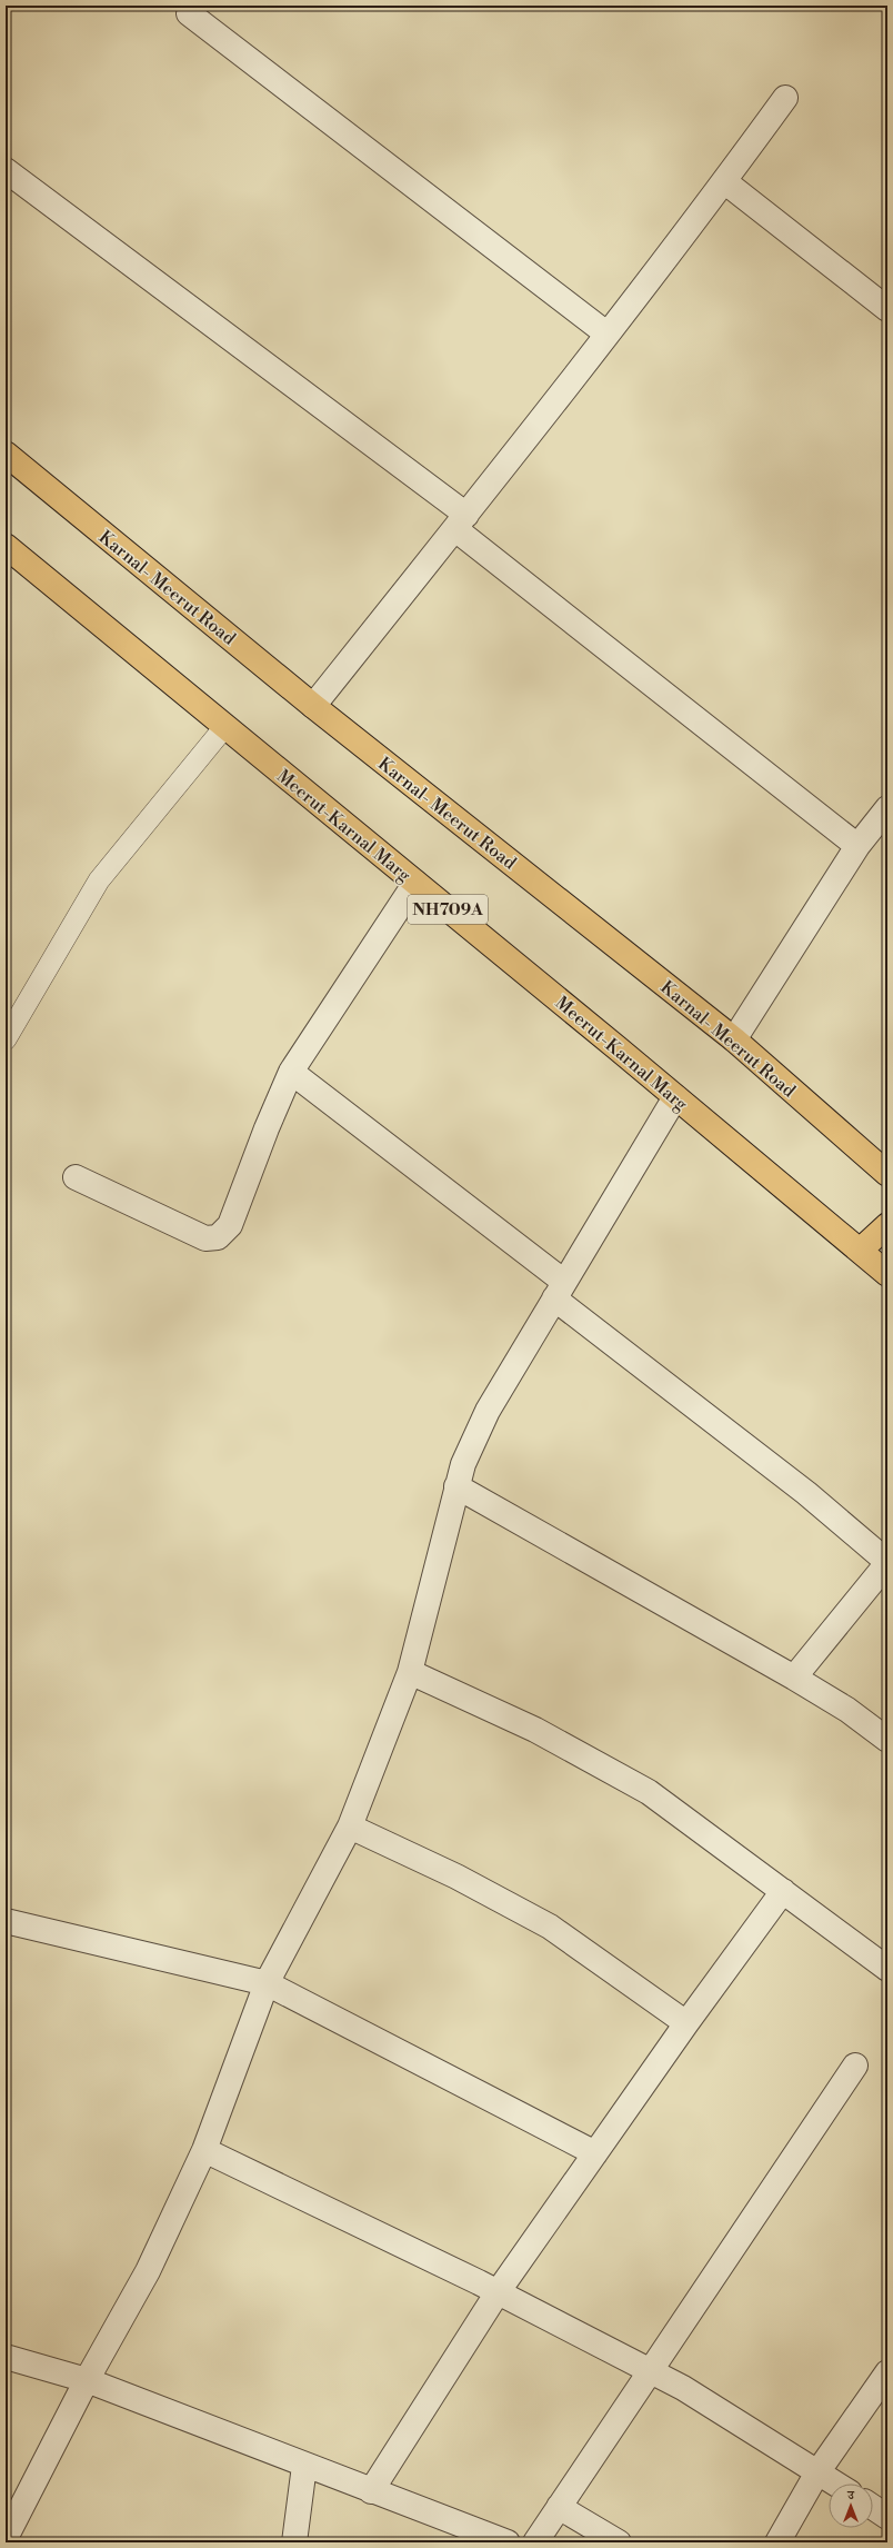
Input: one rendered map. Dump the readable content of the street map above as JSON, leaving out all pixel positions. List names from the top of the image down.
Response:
{
  "streets": {
    "highway": ["Karnal- Meerut Road", "Meerut-Karnal Marg", "NH709A"]
  },
  "north": "top"
}
